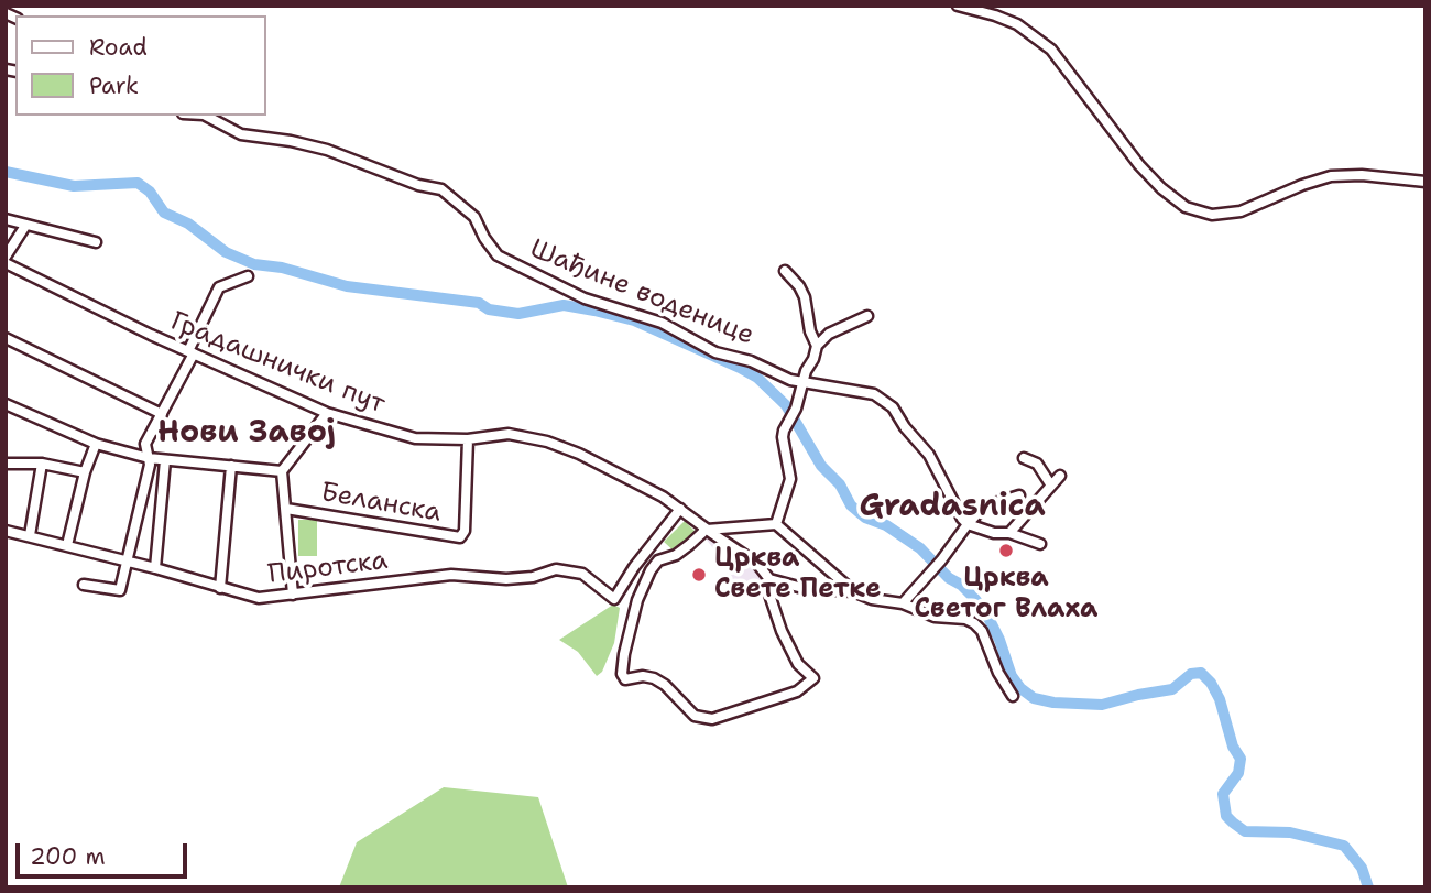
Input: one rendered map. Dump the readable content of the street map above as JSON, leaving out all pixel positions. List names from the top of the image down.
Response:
{
  "streets": {
    "street": [
      "Шађине воденице",
      "Градашнички пут",
      "Беланска",
      "Пиротска"
    ]
  },
  "crossings": [
    ["Градашнички пут", "Беланска"],
    ["Градашнички пут", "Пиротска"]
  ],
  "districts": ["Нови Завој", "Gradasnica"],
  "places": ["Црква Светог Влаха", "Црква Свете Петке"],
  "legend": ["Road", "Park"],
  "scale_bar": "200 m"
}
